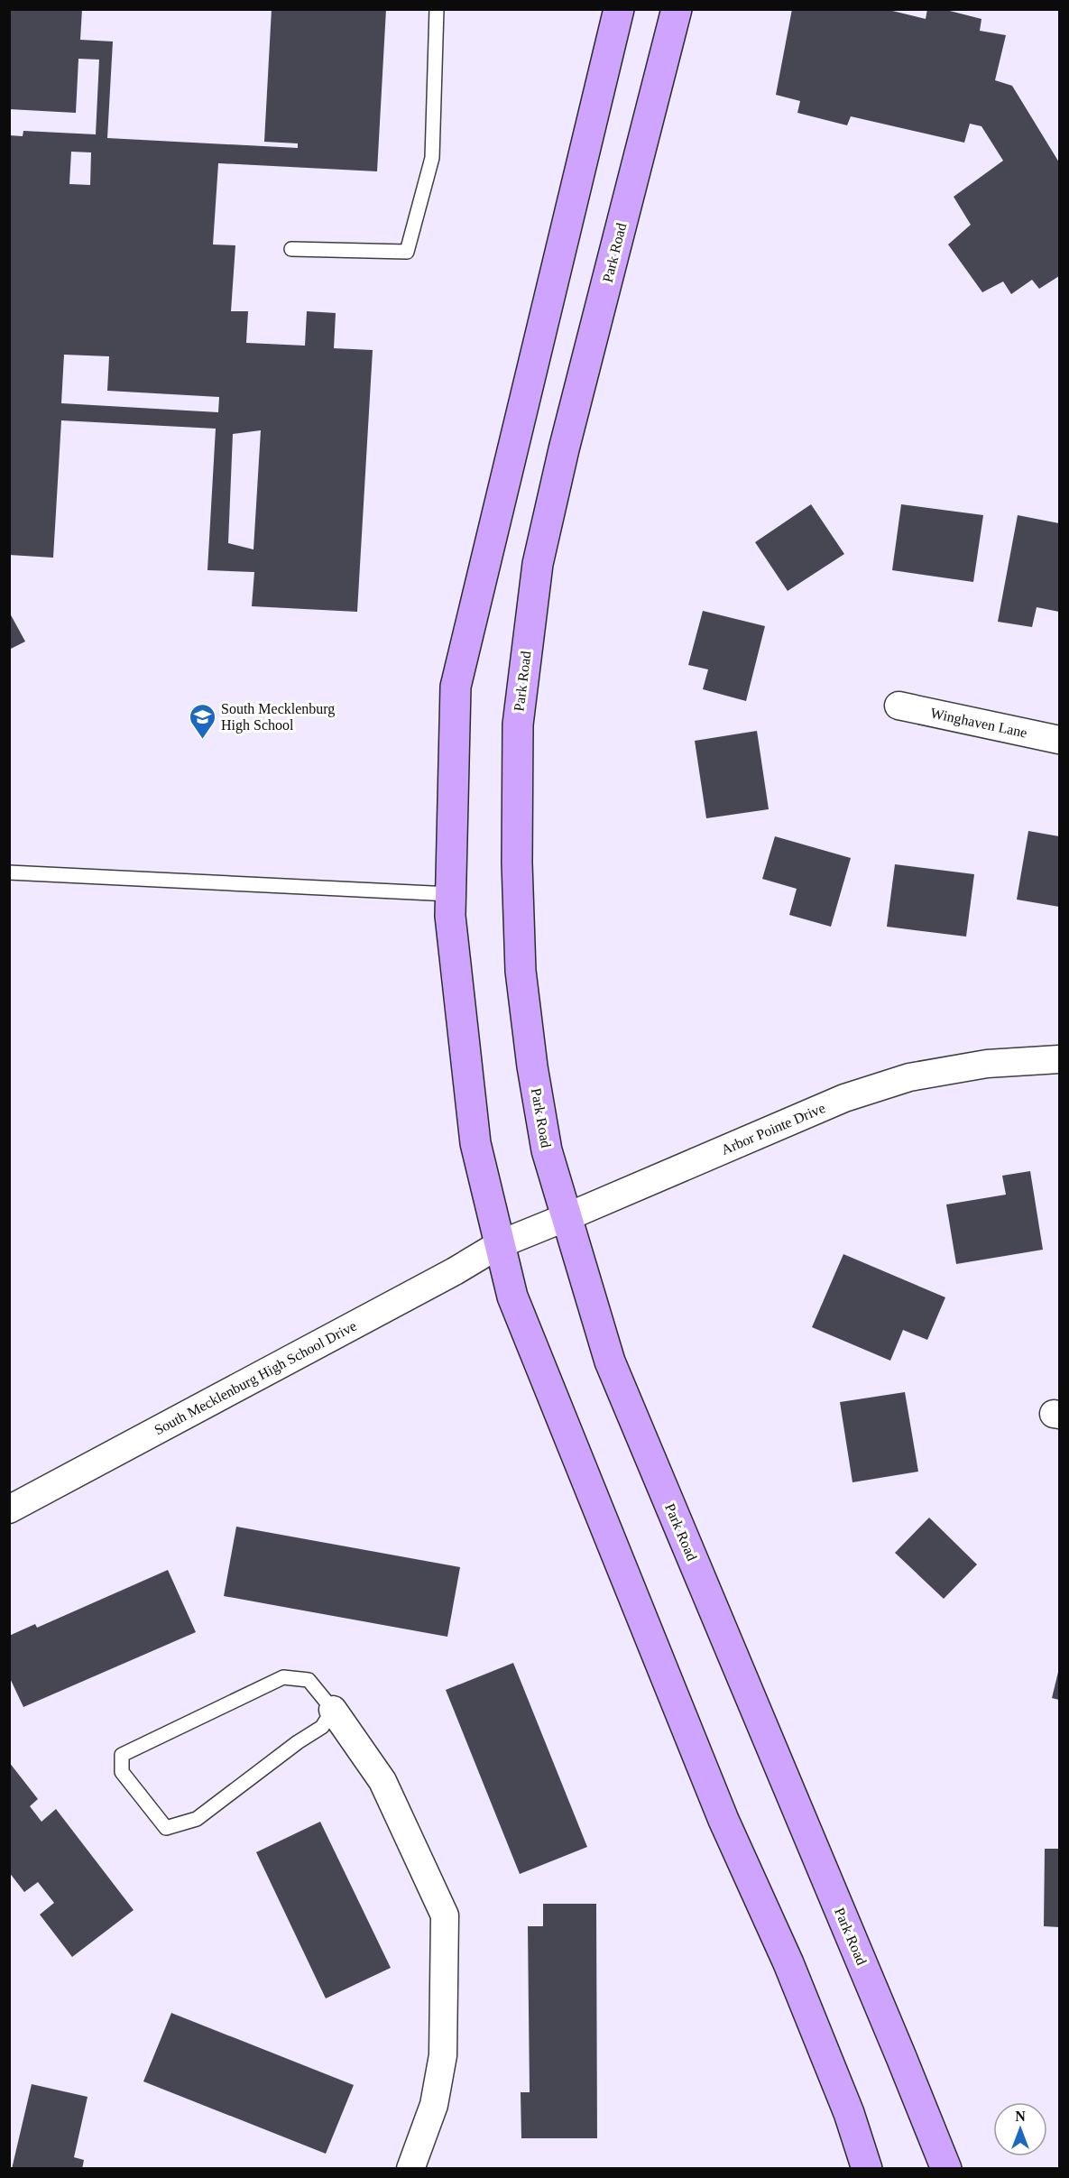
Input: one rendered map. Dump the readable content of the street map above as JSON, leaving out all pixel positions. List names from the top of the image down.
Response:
{
  "streets": {
    "main road": ["Park Road"],
    "street": ["Winghaven Lane", "Arbor Pointe Drive", "South Mecklenburg High School Drive"]
  },
  "crossings": [
    ["Park Road", "Arbor Pointe Drive"],
    ["Arbor Pointe Drive", "South Mecklenburg High School Drive"]
  ],
  "places": {
    "school or university": ["South Mecklenburg High School"]
  },
  "north": "top"
}
